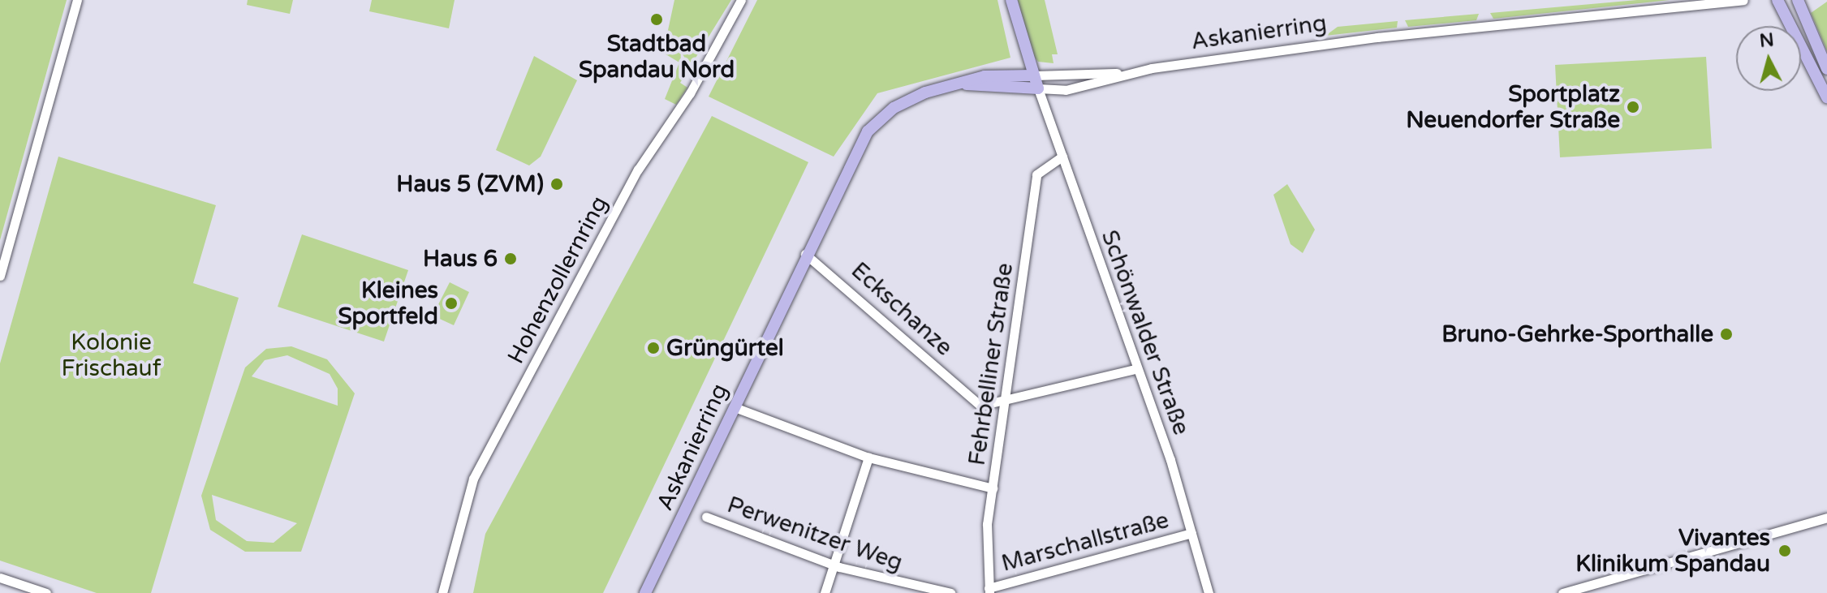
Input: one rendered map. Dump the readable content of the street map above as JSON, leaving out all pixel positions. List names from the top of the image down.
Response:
{
  "streets": {
    "main road": ["Askanierring"],
    "street": [
      "Hohenzollernring",
      "Eckschanze",
      "Schönwalder Straße",
      "Fehrbelliner Straße",
      "Perwenitzer Weg",
      "Marschallstraße"
    ]
  },
  "crossings": [
    ["Askanierring", "Eckschanze"],
    ["Askanierring", "Schönwalder Straße"],
    ["Eckschanze", "Fehrbelliner Straße"],
    ["Schönwalder Straße", "Fehrbelliner Straße"],
    ["Schönwalder Straße", "Marschallstraße"],
    ["Fehrbelliner Straße", "Marschallstraße"]
  ],
  "parks": ["Kolonie Frischauf"],
  "places": [
    "Stadtbad Spandau Nord",
    "Sportplatz Neuendorfer Straße",
    "Haus 5 (ZVM)",
    "Haus 6",
    "Kleines Sportfeld",
    "Bruno-Gehrke-Sporthalle",
    "Grüngürtel",
    "Vivantes Klinikum Spandau"
  ],
  "north": "top"
}
